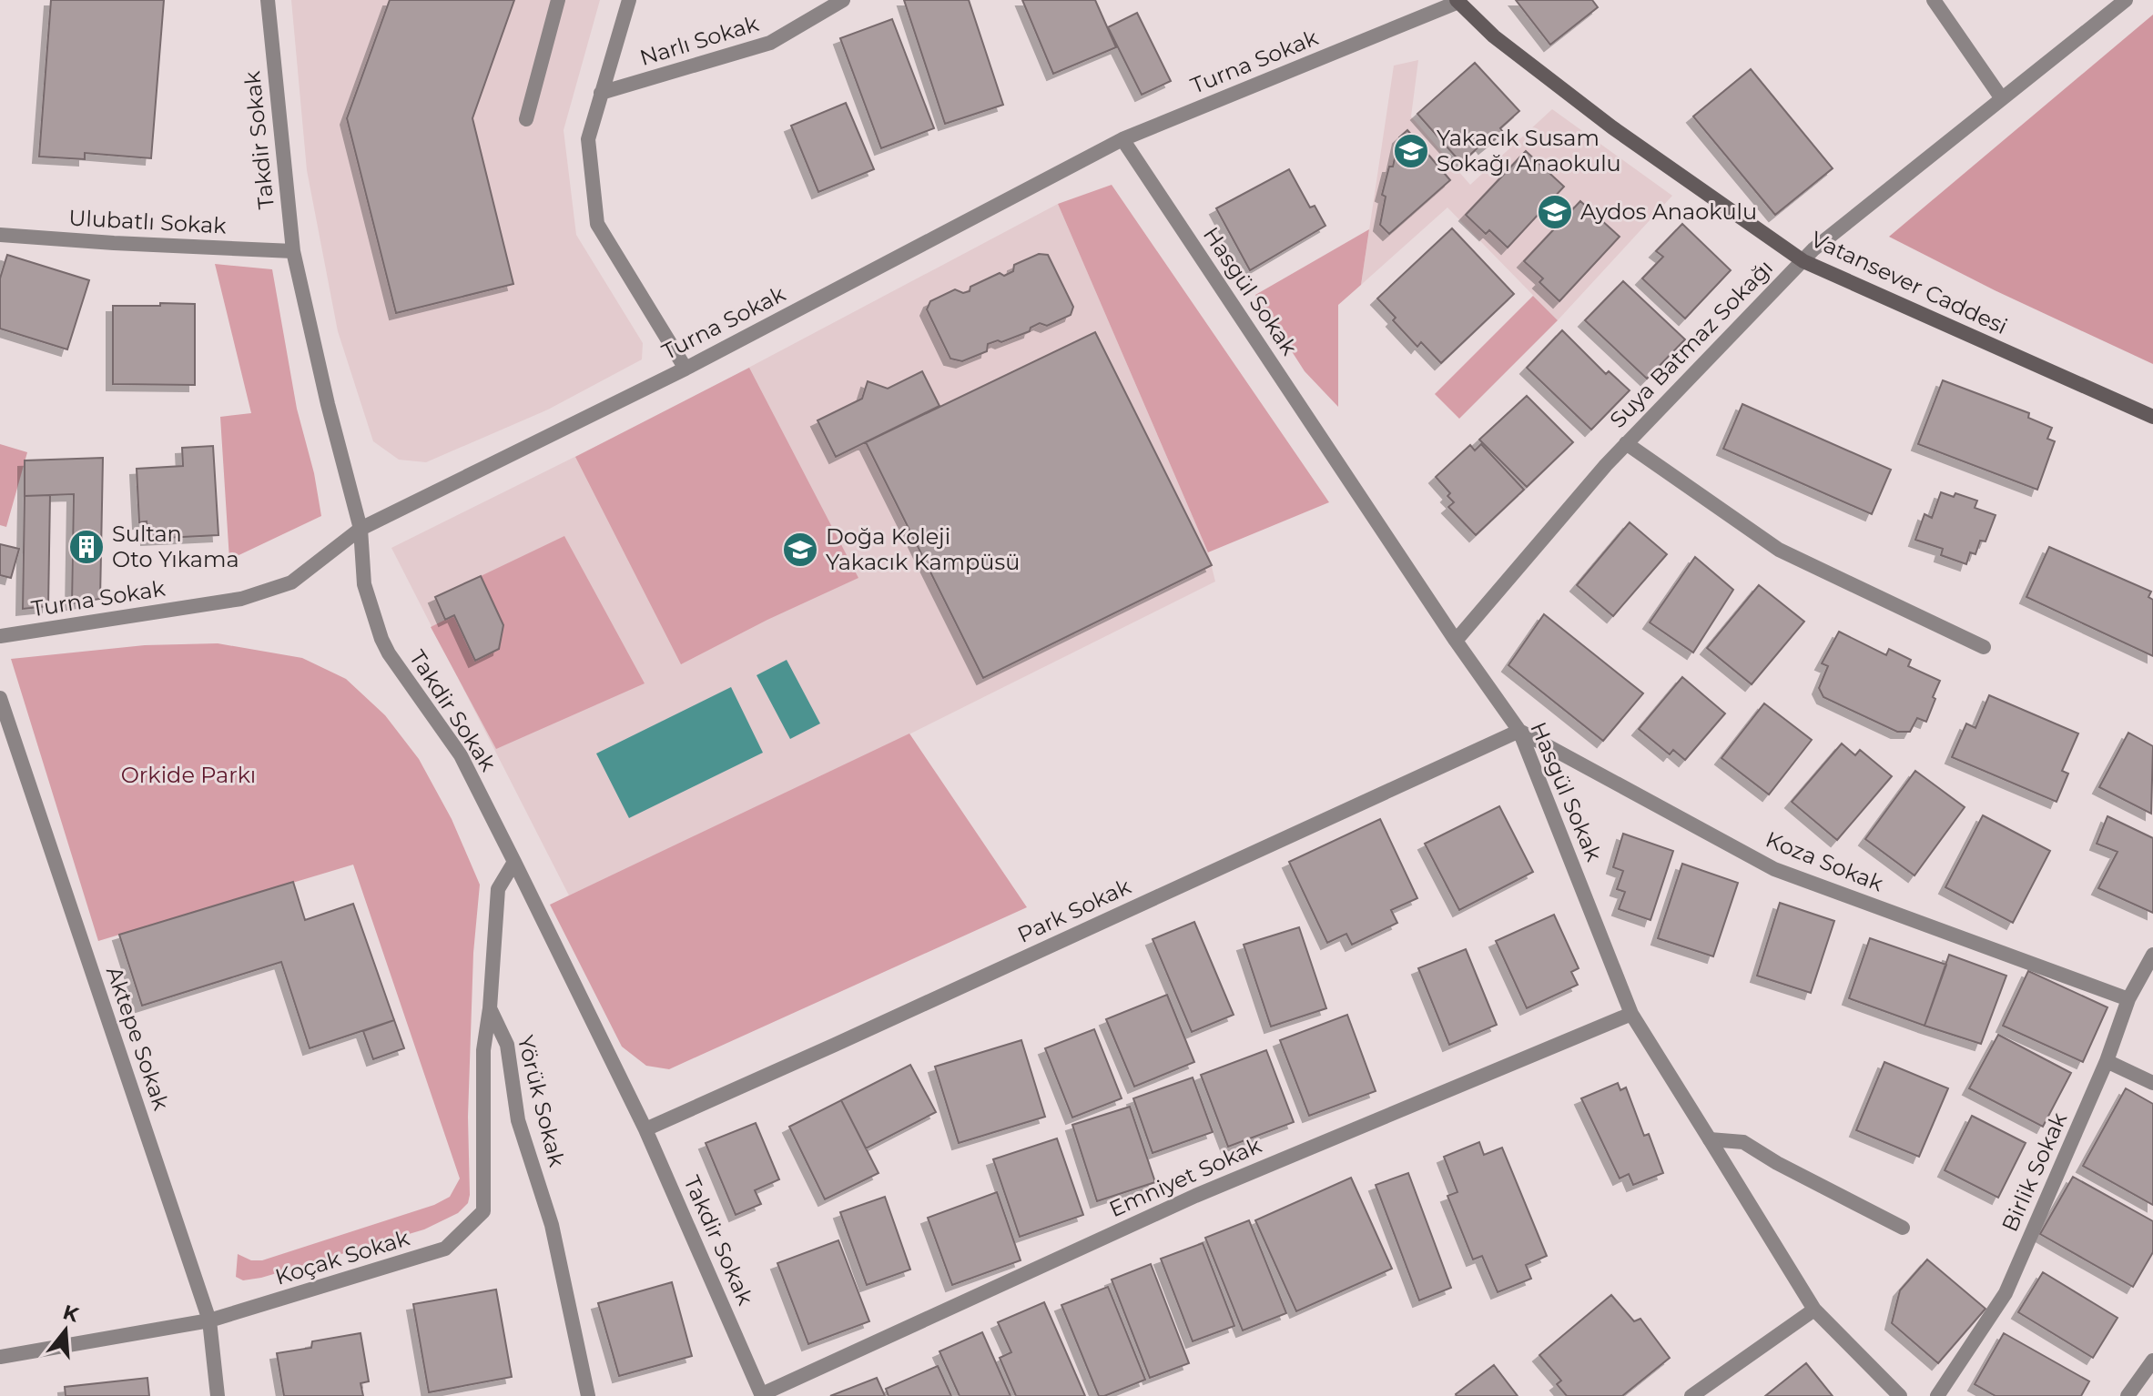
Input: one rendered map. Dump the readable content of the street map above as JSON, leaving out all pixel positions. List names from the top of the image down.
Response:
{
  "streets": {
    "main road": ["Vatansever Caddesi"],
    "street": [
      "Narlı Sokak",
      "Turna Sokak",
      "Takdir Sokak",
      "Ulubatlı Sokak",
      "Hasgül Sokak",
      "Suya Batmaz Sokağı",
      "Koza Sokak",
      "Park Sokak",
      "Aktepe Sokak",
      "Yörük Sokak",
      "Birlik Sokak",
      "Emniyet Sokak",
      "Koçak Sokak"
    ]
  },
  "crossings": [
    ["Turna Sokak", "Takdir Sokak"],
    ["Turna Sokak", "Vatansever Caddesi"],
    ["Turna Sokak", "Hasgül Sokak"],
    ["Takdir Sokak", "Ulubatlı Sokak"],
    ["Takdir Sokak", "Park Sokak"],
    ["Takdir Sokak", "Yörük Sokak"],
    ["Takdir Sokak", "Emniyet Sokak"],
    ["Vatansever Caddesi", "Suya Batmaz Sokağı"],
    ["Hasgül Sokak", "Suya Batmaz Sokağı"],
    ["Hasgül Sokak", "Koza Sokak"],
    ["Hasgül Sokak", "Park Sokak"],
    ["Hasgül Sokak", "Emniyet Sokak"],
    ["Koza Sokak", "Park Sokak"],
    ["Koza Sokak", "Birlik Sokak"],
    ["Aktepe Sokak", "Koçak Sokak"],
    ["Yörük Sokak", "Koçak Sokak"]
  ],
  "parks": ["Orkide Parkı"],
  "places": {
    "school or university": ["Yakacık Susam Sokağı Anaokulu", "Aydos Anaokulu", "Doğa Koleji Yakacık Kampüsü"],
    "building": ["Sultan Oto Yıkama"]
  },
  "north": "top"
}
